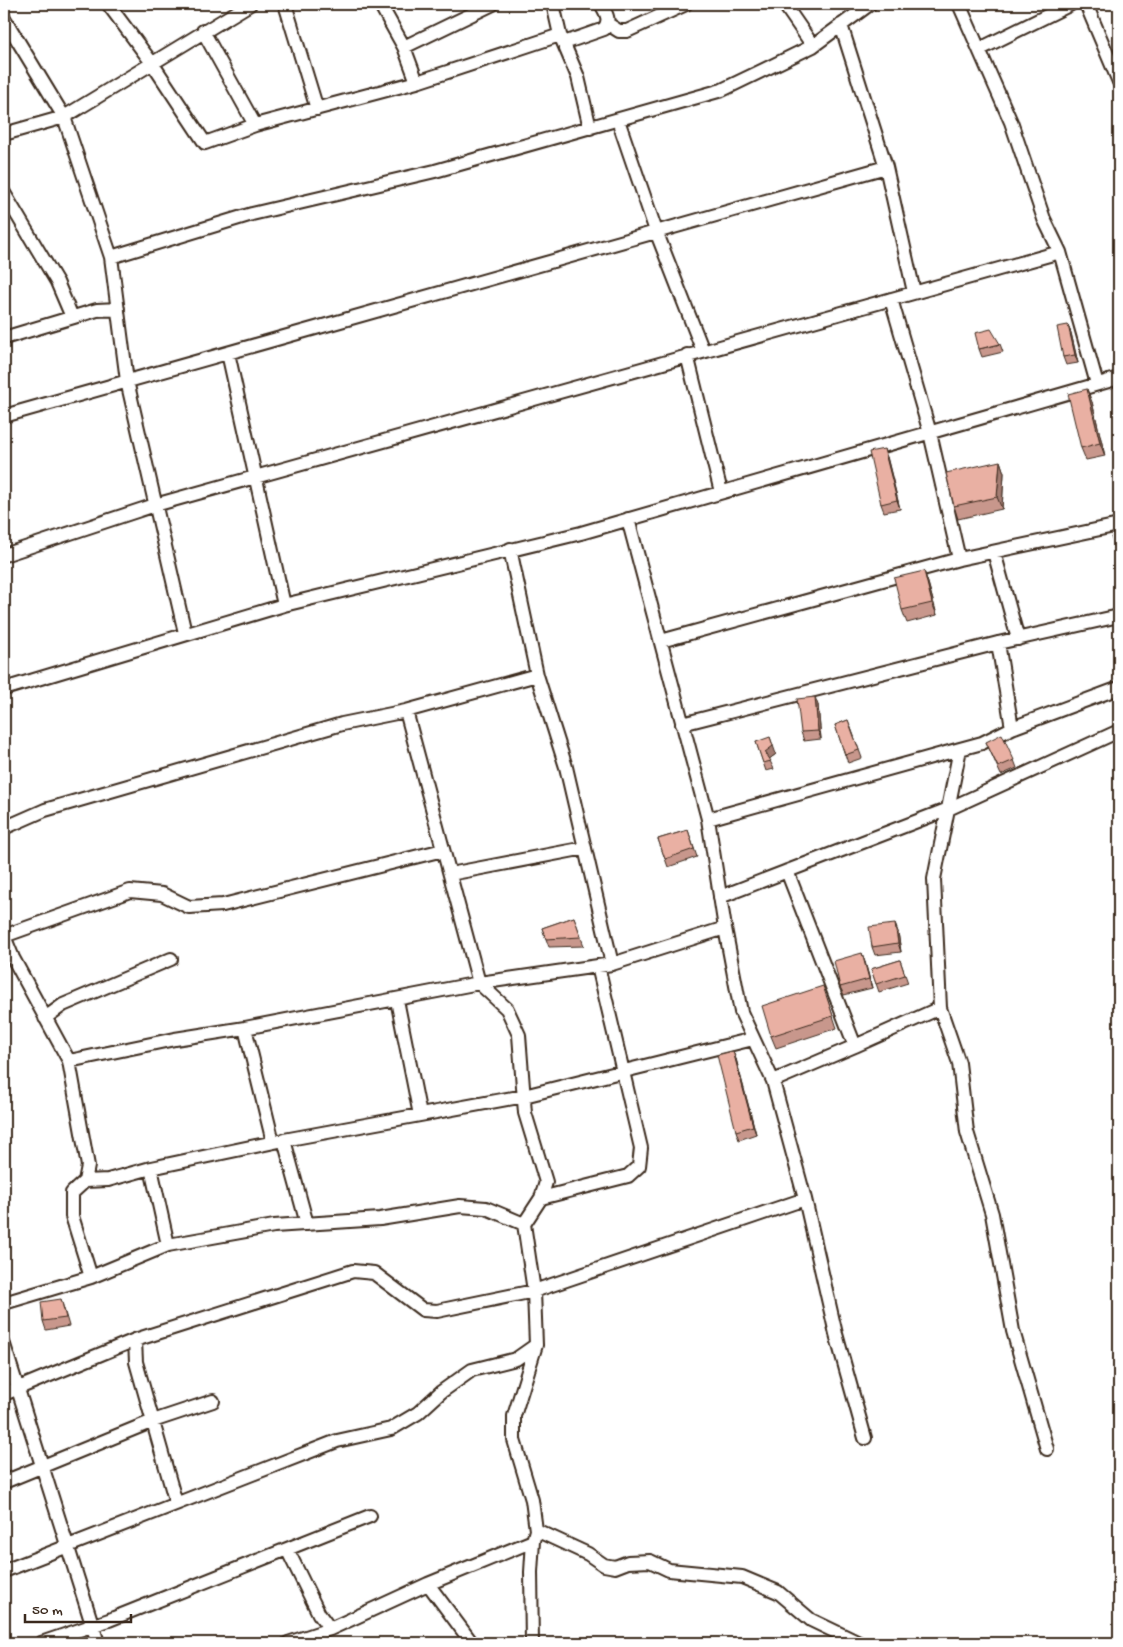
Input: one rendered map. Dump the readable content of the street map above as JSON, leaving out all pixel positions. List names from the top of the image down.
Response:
{
  "scale_bar": "50 m"
}
